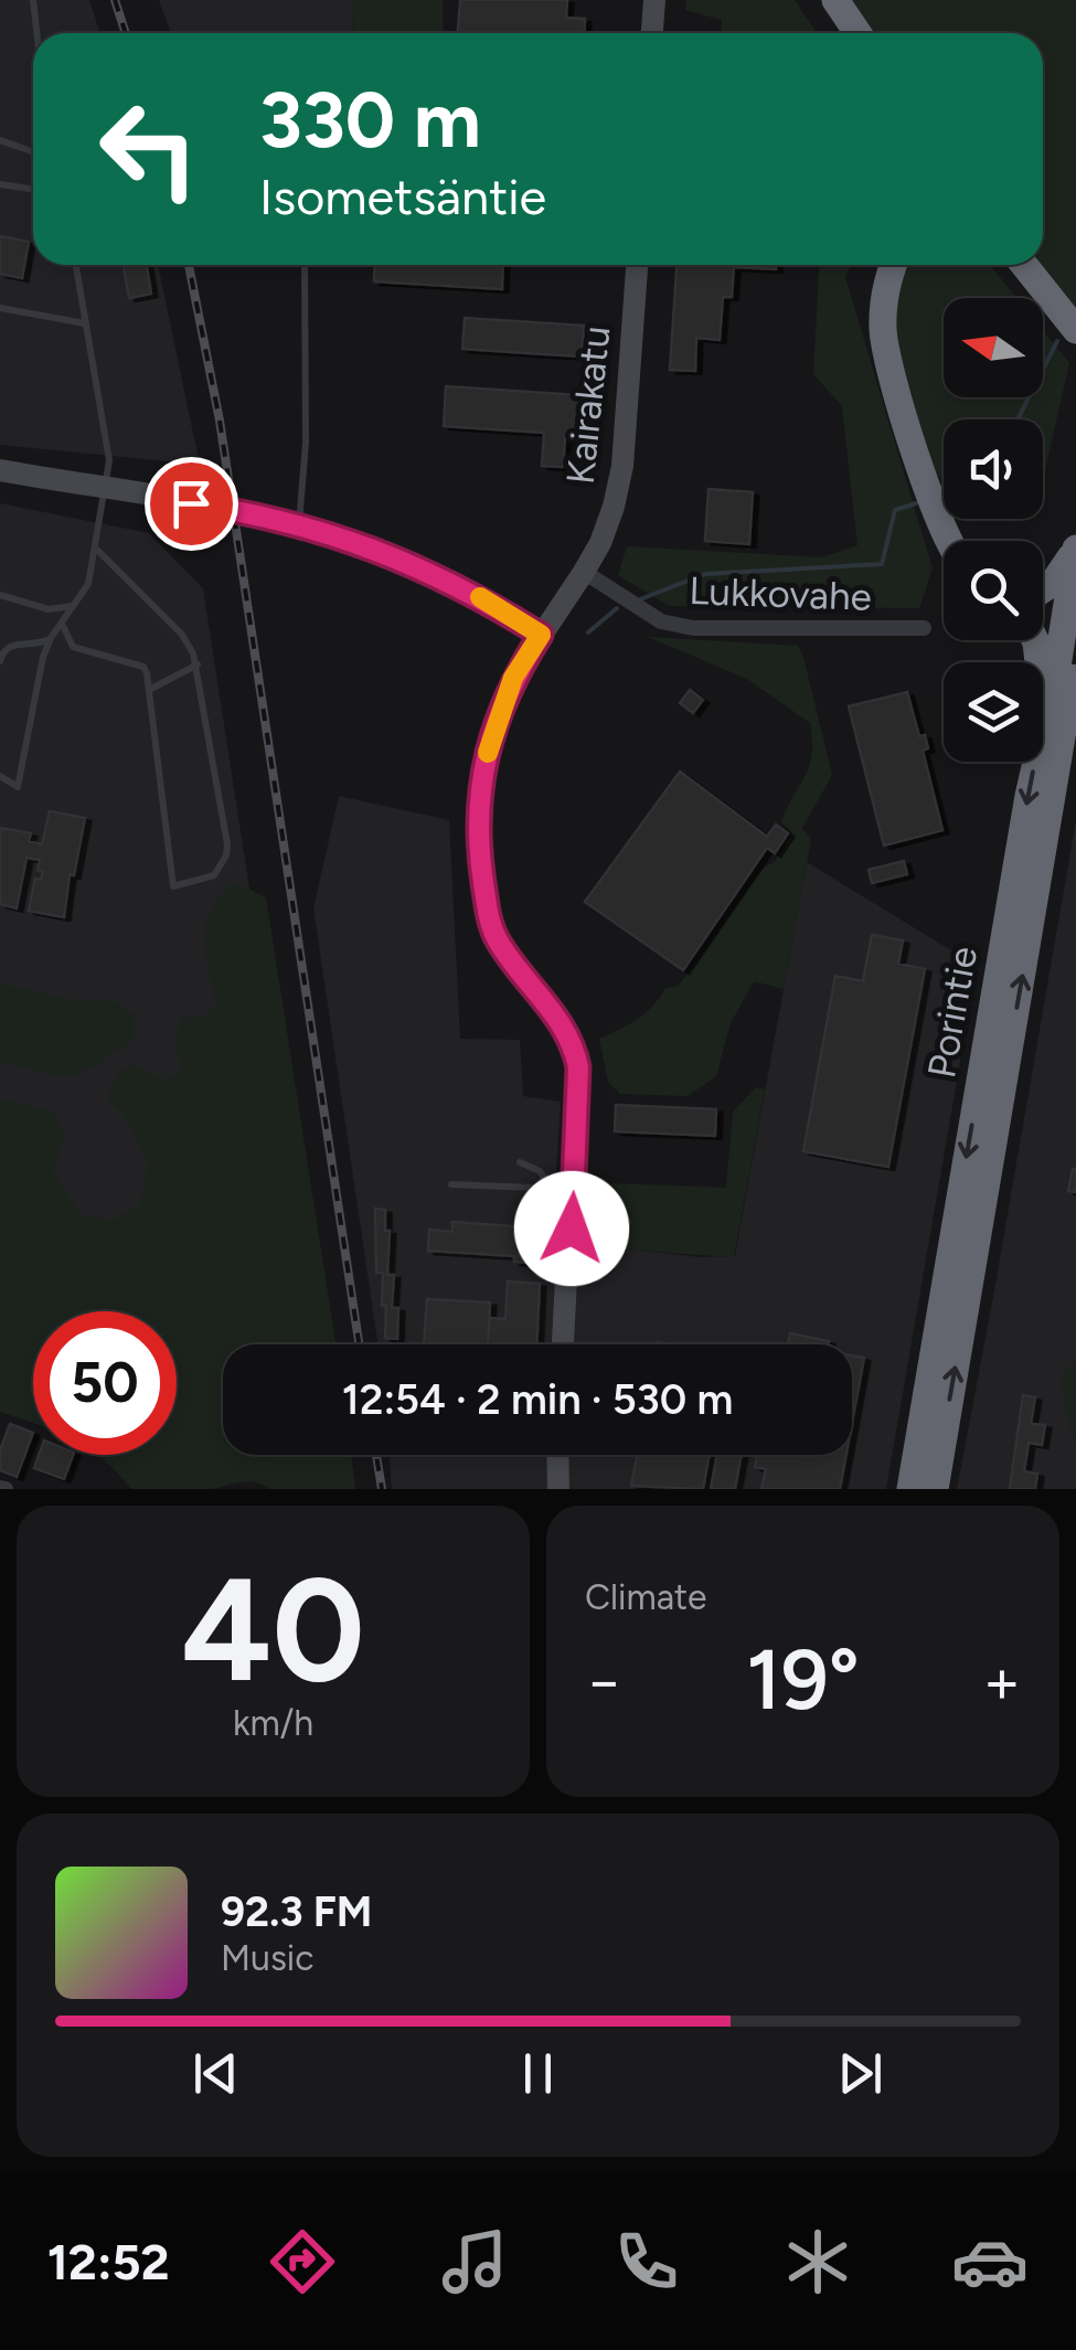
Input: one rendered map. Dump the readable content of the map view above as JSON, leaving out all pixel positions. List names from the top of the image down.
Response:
{
  "streets": {
    "highway": ["Porintie"],
    "main road": ["Kairakatu"],
    "street": ["Lukkovahe"]
  },
  "crossings": [
    ["Kairakatu", "Lukkovahe"]
  ],
  "north": "left",
  "page": {
    "turn": ["330 m", "Isometsäntie"],
    "limit": "50",
    "trip": "12:54 · 2 min · 530 m",
    "tile": [
      ["40", "km/h"],
      "Climate"
    ],
    "heat": ["−", "19°", "+"],
    "song": ["92.3 FM", "Music"],
    "tabs": "12:52"
  }
}
